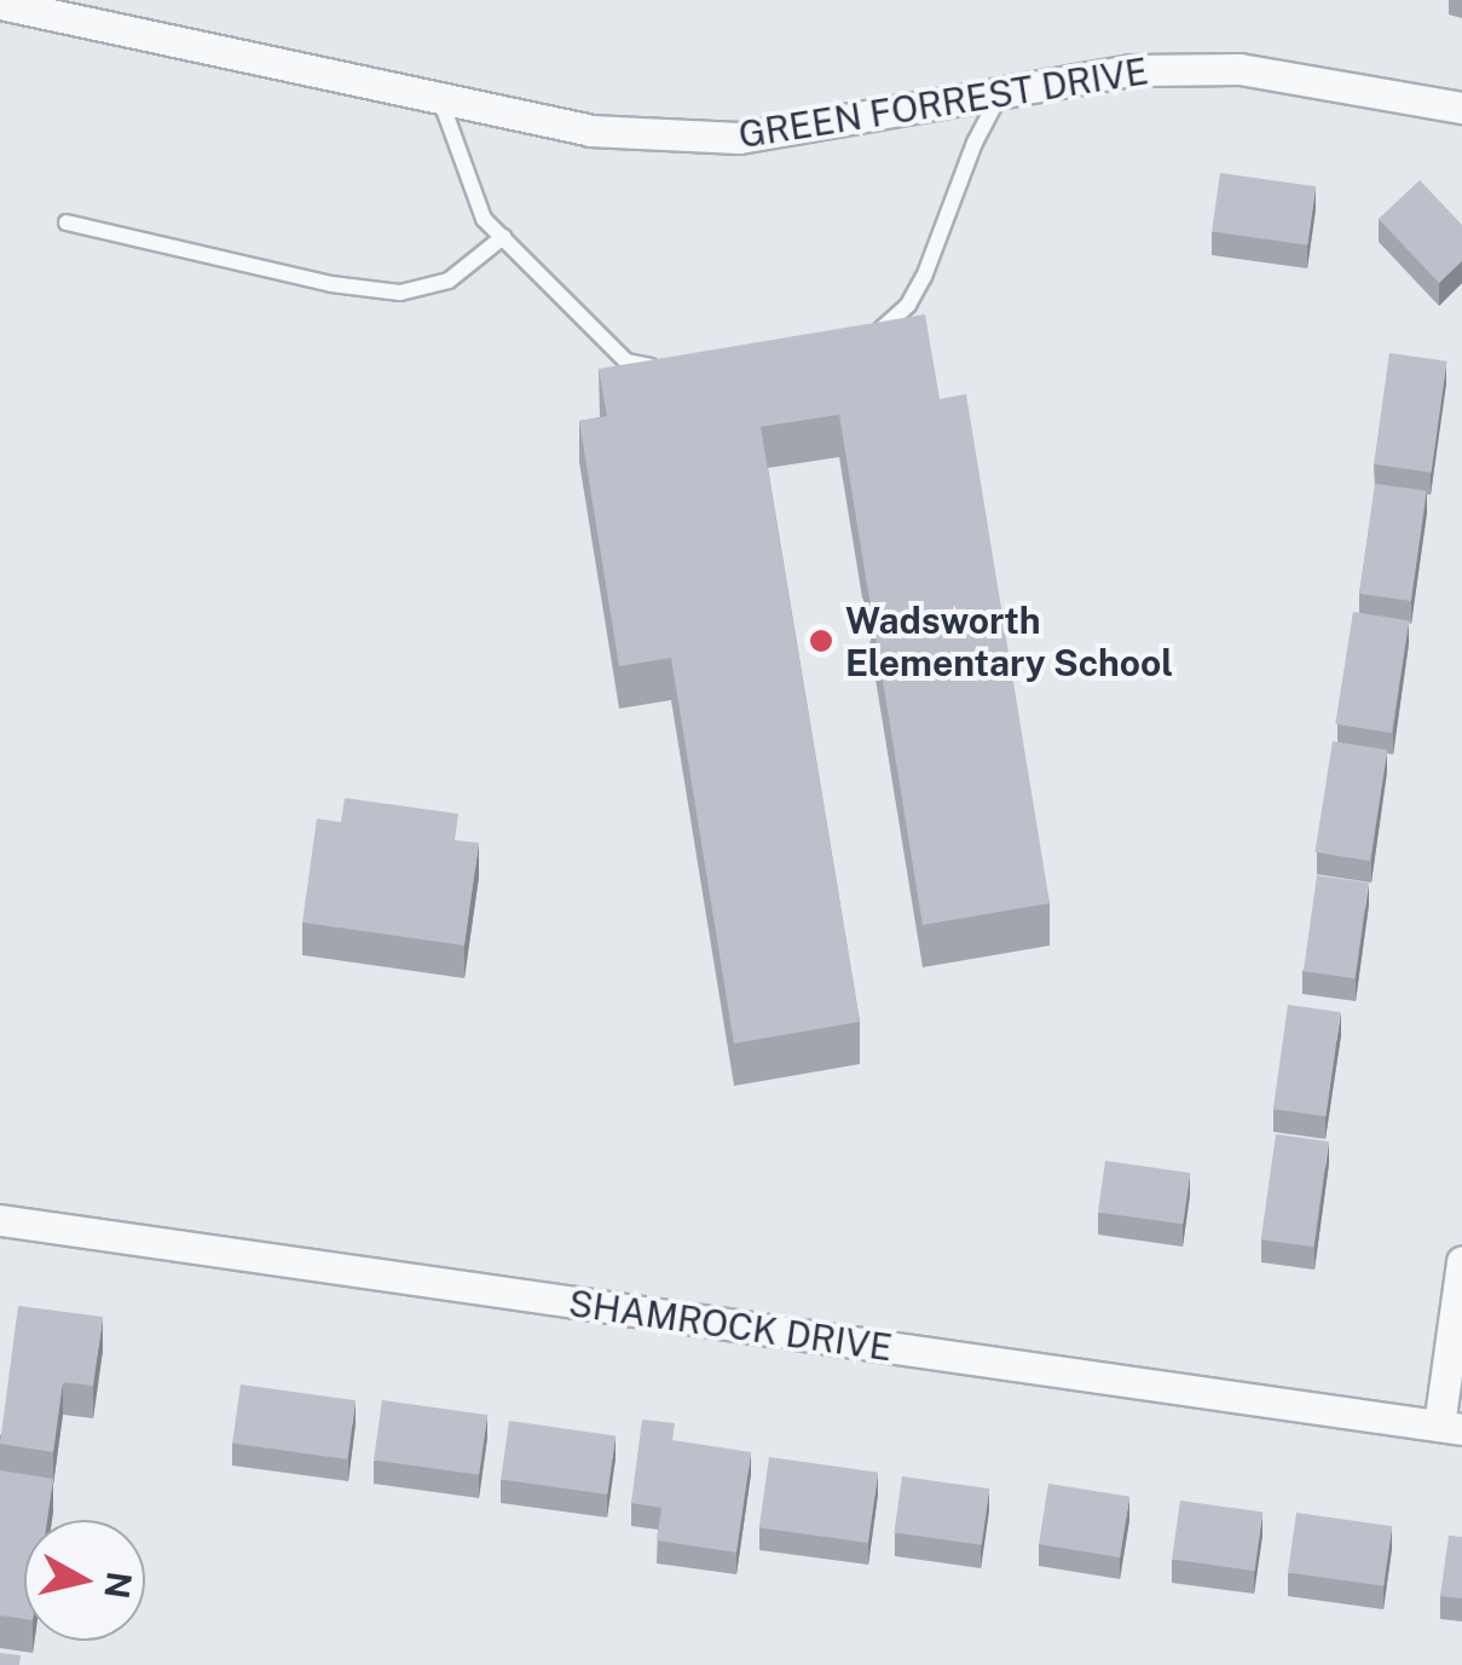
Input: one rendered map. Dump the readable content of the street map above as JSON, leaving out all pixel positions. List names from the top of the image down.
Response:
{
  "streets": {
    "street": ["GREEN FORREST DRIVE", "SHAMROCK DRIVE"]
  },
  "places": ["Wadsworth Elementary School"],
  "north": "right"
}
